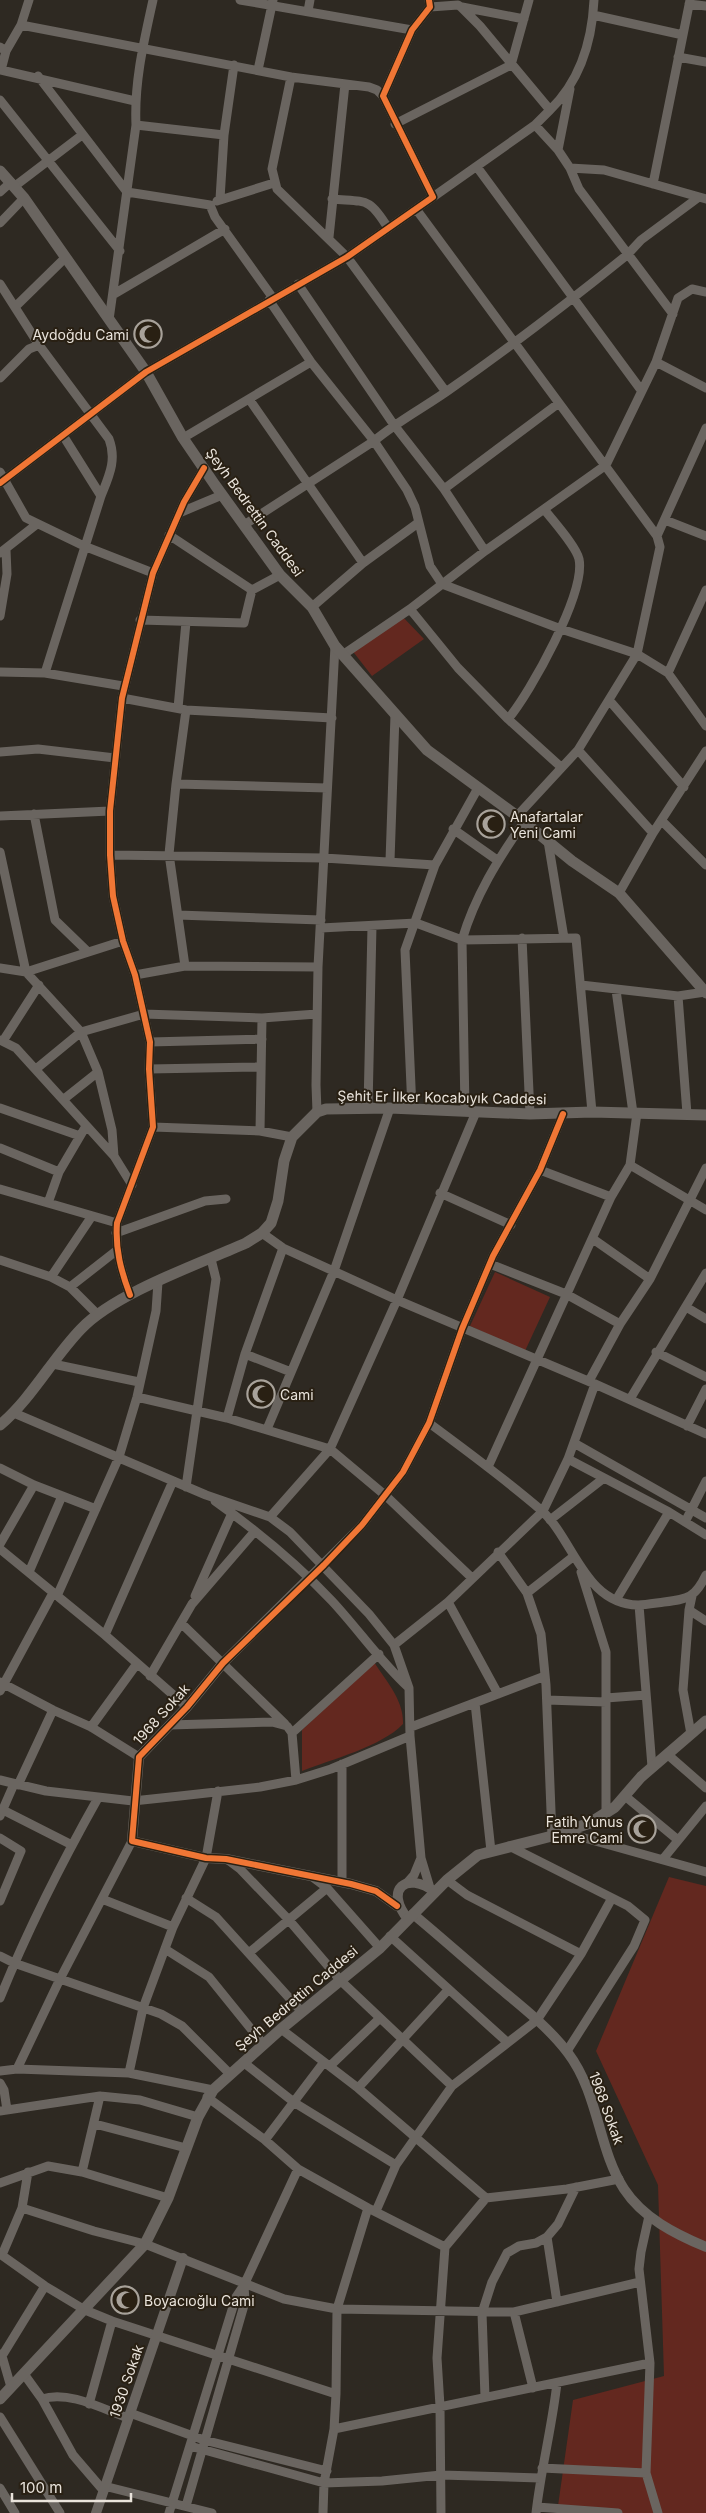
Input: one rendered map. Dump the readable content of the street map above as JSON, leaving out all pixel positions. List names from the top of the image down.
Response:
{
  "streets": {
    "main road": ["Şeyh Bedrettin Caddesi", "Şehit Er İlker Kocabıyık Caddesi"],
    "street": ["1968 Sokak", "1930 Sokak"]
  },
  "crossings": [
    ["Şeyh Bedrettin Caddesi", "1968 Sokak"]
  ],
  "places": {
    "mosque": [
      "Aydoğdu Cami",
      "Anafartalar Yeni Cami",
      "Cami",
      "Fatih Yunus Emre Cami",
      "Boyacıoğlu Cami"
    ]
  },
  "scale_bar": "100 m"
}
